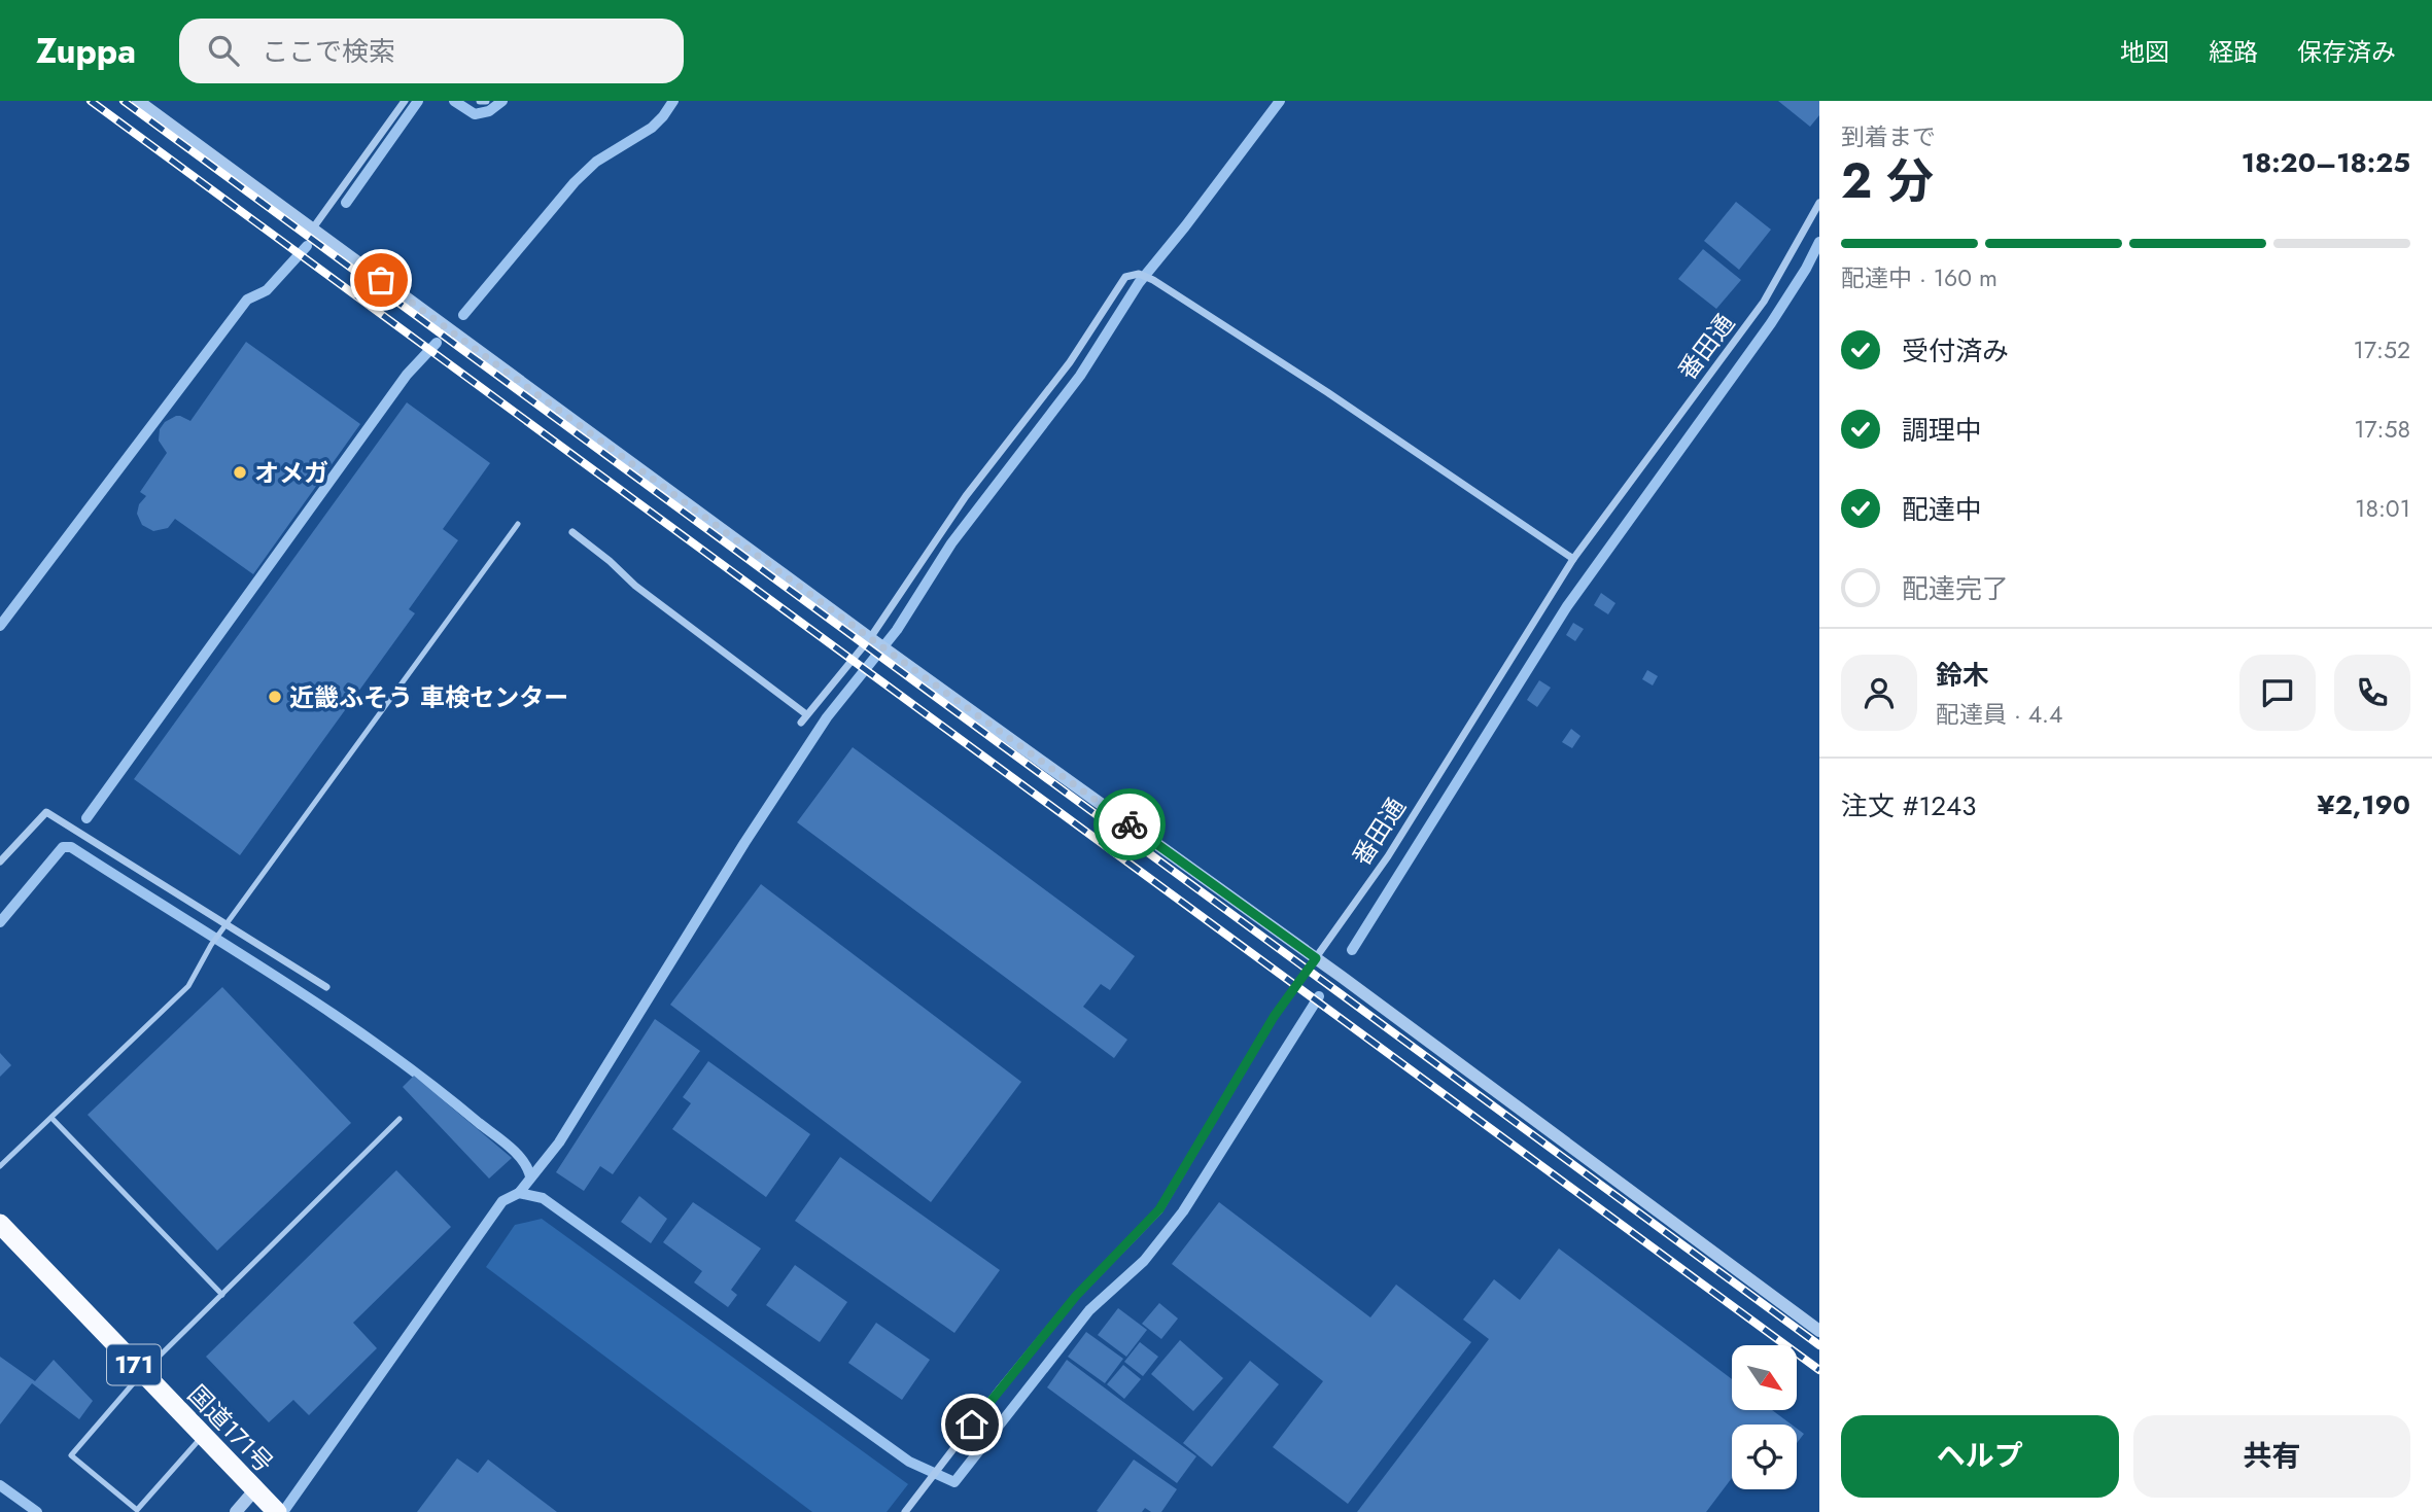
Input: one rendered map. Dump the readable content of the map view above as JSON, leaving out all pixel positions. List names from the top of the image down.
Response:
{
  "streets": {
    "highway": ["171", "国道171号"],
    "street": ["番田通"]
  },
  "places": ["オメガ", "近畿ふそう 車検センター"],
  "north": "bottom right",
  "page": {
    "header": "Zuppa",
    "search": "ここで検索",
    "nav": ["地図", "経路", "保存済み"],
    "heading": ["2 分", "到着まで", "18:20–18:25"],
    "panel": [
      "鈴木",
      "配達員 · 4.4",
      "注文 #1243",
      "¥2,190"
    ],
    "bar": "配達中 · 160 m",
    "list": [
      ["受付済み", "17:52"],
      ["調理中", "17:58"],
      ["配達中", "18:01"],
      "配達完了"
    ],
    "buttons": ["ヘルプ", "共有"]
  }
}
